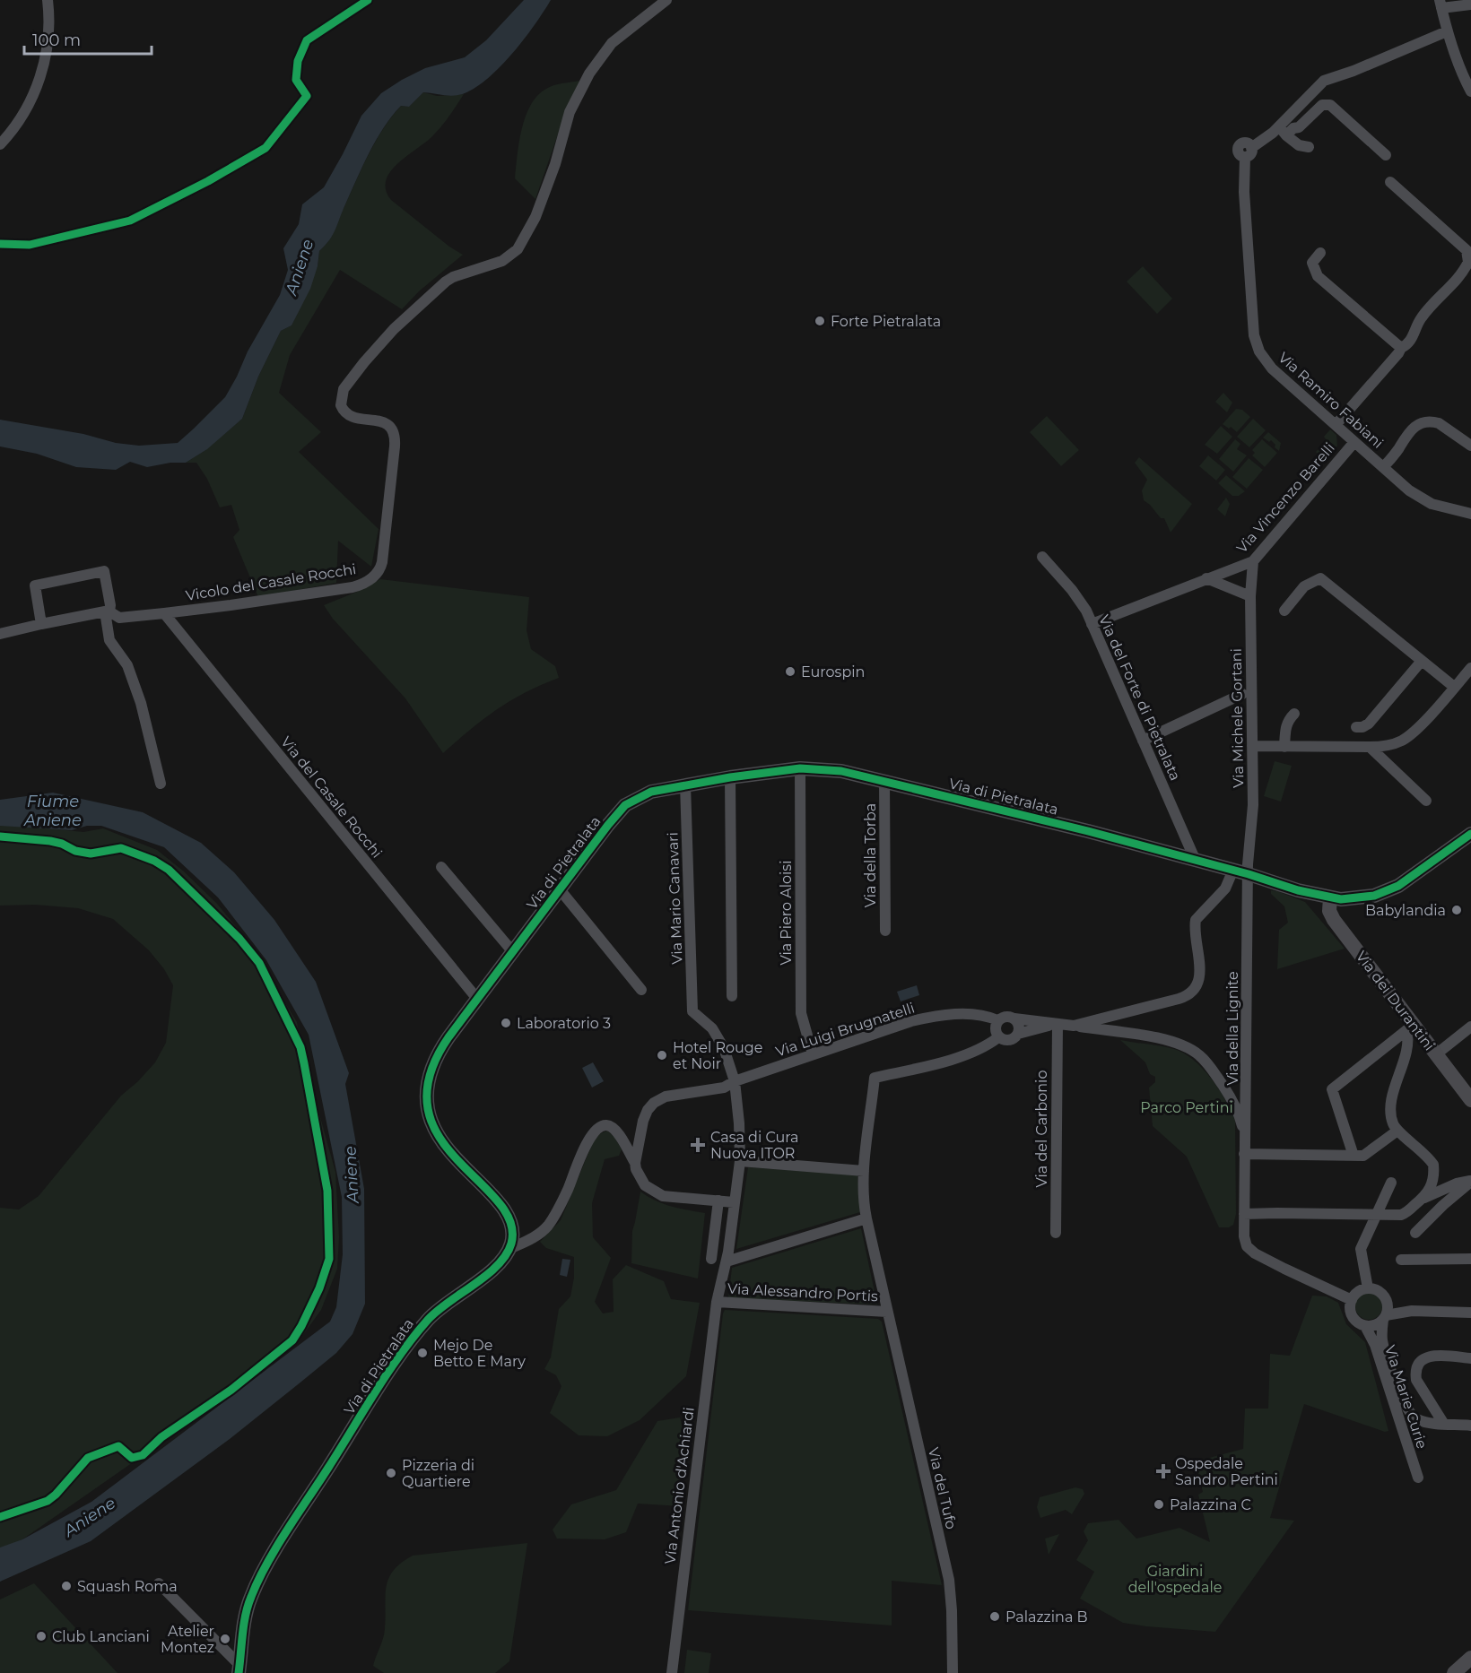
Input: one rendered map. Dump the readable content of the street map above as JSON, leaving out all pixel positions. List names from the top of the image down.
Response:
{
  "streets": {
    "street": [
      "Via Ramiro Fabiani",
      "Via Vincenzo Barelli",
      "Vicolo del Casale Rocchi",
      "Via del Forte di Pietralata",
      "Via Michele Gortani",
      "Via di Pietralata",
      "Via del Casale Rocchi",
      "Via della Torba",
      "Via Mario Canavari",
      "Via Piero Aloisi",
      "Via dei Durantini",
      "Via della Lignite",
      "Via Luigi Brugnatelli",
      "Via del Carbonio",
      "Via Alessandro Portis",
      "Via Marie Curie",
      "Via Antonio d'Achiardi",
      "Via del Tufo"
    ]
  },
  "crossings": [
    ["Via Ramiro Fabiani", "Via Vincenzo Barelli"],
    ["Via Vincenzo Barelli", "Via del Forte di Pietralata"],
    ["Via Vincenzo Barelli", "Via Michele Gortani"],
    ["Vicolo del Casale Rocchi", "Via del Casale Rocchi"],
    ["Via del Forte di Pietralata", "Via di Pietralata"],
    ["Via Michele Gortani", "Via di Pietralata"],
    ["Via Michele Gortani", "Via della Lignite"],
    ["Via di Pietralata", "Via del Casale Rocchi"],
    ["Via di Pietralata", "Via della Torba"],
    ["Via di Pietralata", "Via Mario Canavari"],
    ["Via di Pietralata", "Via Piero Aloisi"],
    ["Via di Pietralata", "Via dei Durantini"],
    ["Via di Pietralata", "Via della Lignite"],
    ["Via Mario Canavari", "Via Antonio d'Achiardi"],
    ["Via Piero Aloisi", "Via Luigi Brugnatelli"],
    ["Via della Lignite", "Via Marie Curie"],
    ["Via Luigi Brugnatelli", "Via Antonio d'Achiardi"],
    ["Via Luigi Brugnatelli", "Via del Tufo"],
    ["Via Alessandro Portis", "Via Antonio d'Achiardi"],
    ["Via Alessandro Portis", "Via del Tufo"]
  ],
  "water": ["Aniene", "Fiume Aniene"],
  "parks": ["Parco Pertini", "Giardini dell'ospedale"],
  "places": {
    "other": [
      "Forte Pietralata",
      "Eurospin",
      "Babylandia",
      "Laboratorio 3",
      "Hotel Rouge et Noir",
      "Mejo De Betto E Mary",
      "Pizzeria di Quartiere",
      "Palazzina C",
      "Squash Roma",
      "Palazzina B",
      "Club Lanciani",
      "Atelier Montez"
    ],
    "health": ["Casa di Cura Nuova ITOR", "Ospedale Sandro Pertini"]
  },
  "scale_bar": "100 m"
}
